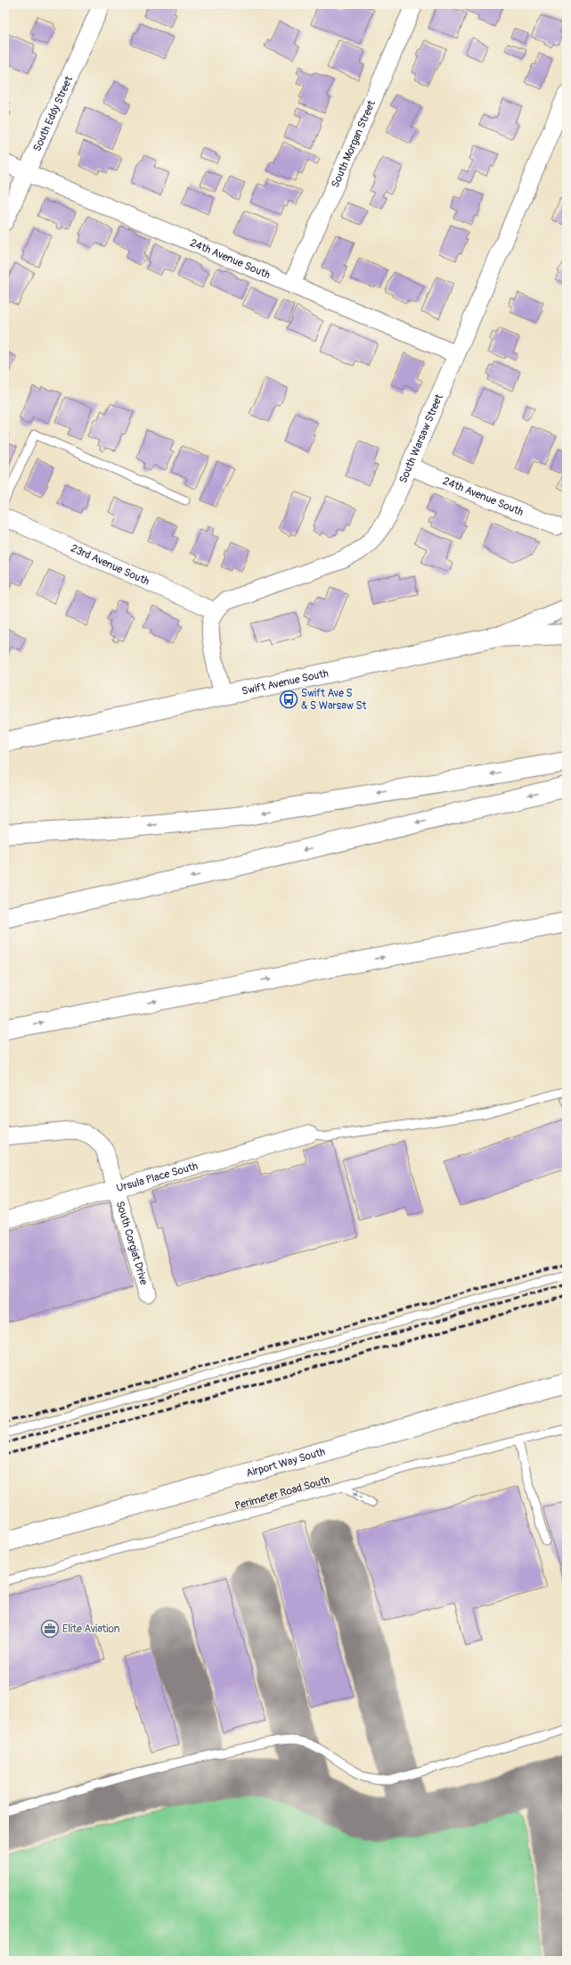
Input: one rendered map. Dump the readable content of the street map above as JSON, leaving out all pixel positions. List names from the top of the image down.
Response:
{
  "streets": {
    "main road": ["Swift Avenue South", "Airport Way South"],
    "street": [
      "South Eddy Street",
      "South Morgan Street",
      "24th Avenue South",
      "South Warsaw Street",
      "23rd Avenue South",
      "Ursula Place South",
      "South Corgiat Drive"
    ],
    "lane": ["Perimeter Road South"]
  },
  "crossings": [
    ["South Eddy Street", "24th Avenue South"],
    ["South Morgan Street", "24th Avenue South"],
    ["24th Avenue South", "South Warsaw Street"],
    ["South Warsaw Street", "23rd Avenue South"],
    ["Ursula Place South", "South Corgiat Drive"]
  ],
  "places": {
    "bus stop": ["Swift Ave S & S Warsaw St"],
    "office": ["Elite Aviation"]
  }
}
